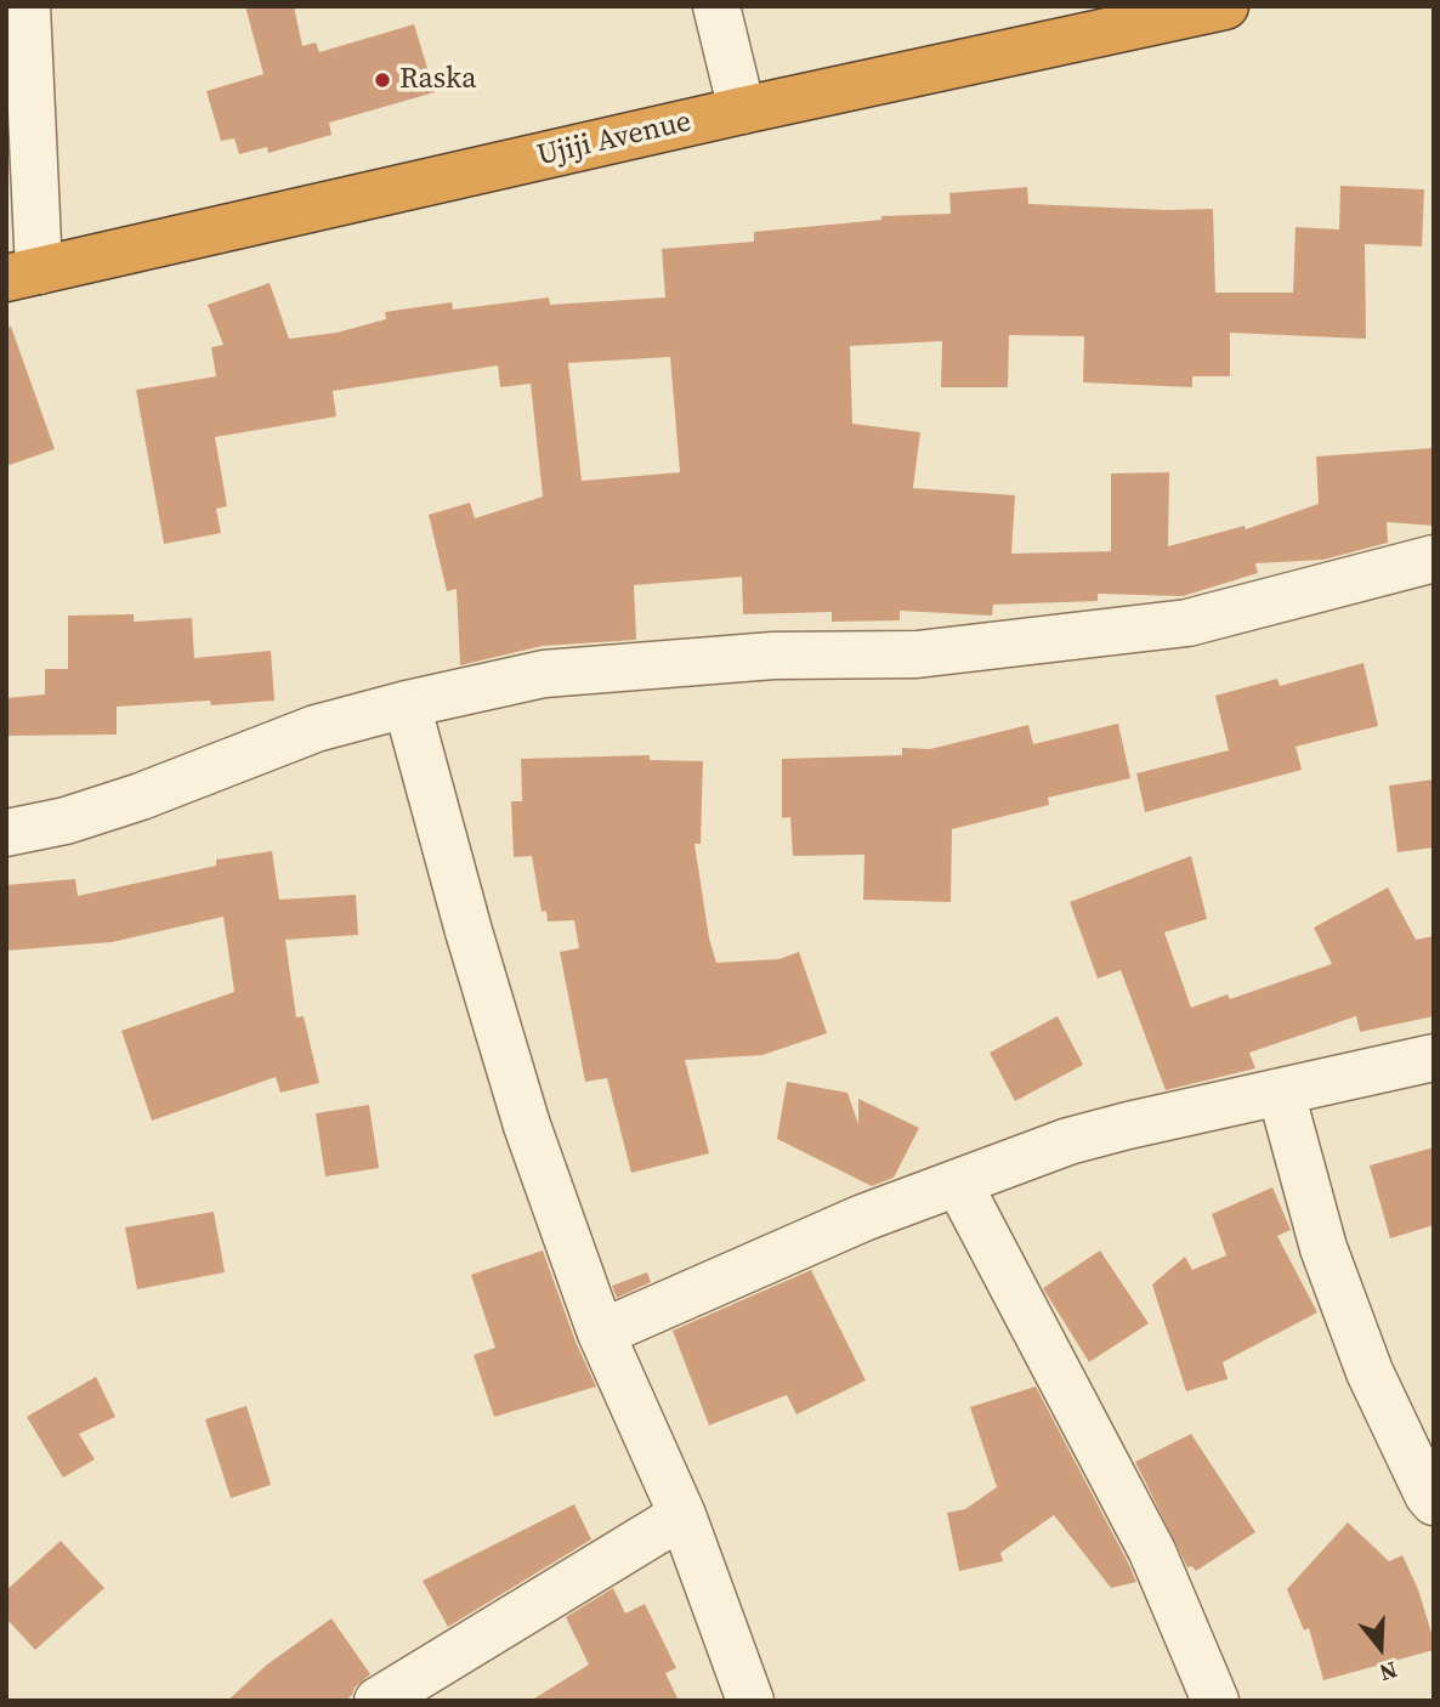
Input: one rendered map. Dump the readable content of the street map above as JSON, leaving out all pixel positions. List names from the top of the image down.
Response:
{
  "streets": {
    "highway": ["Ujiji Avenue"]
  },
  "places": ["Raska"],
  "north": "bottom"
}
